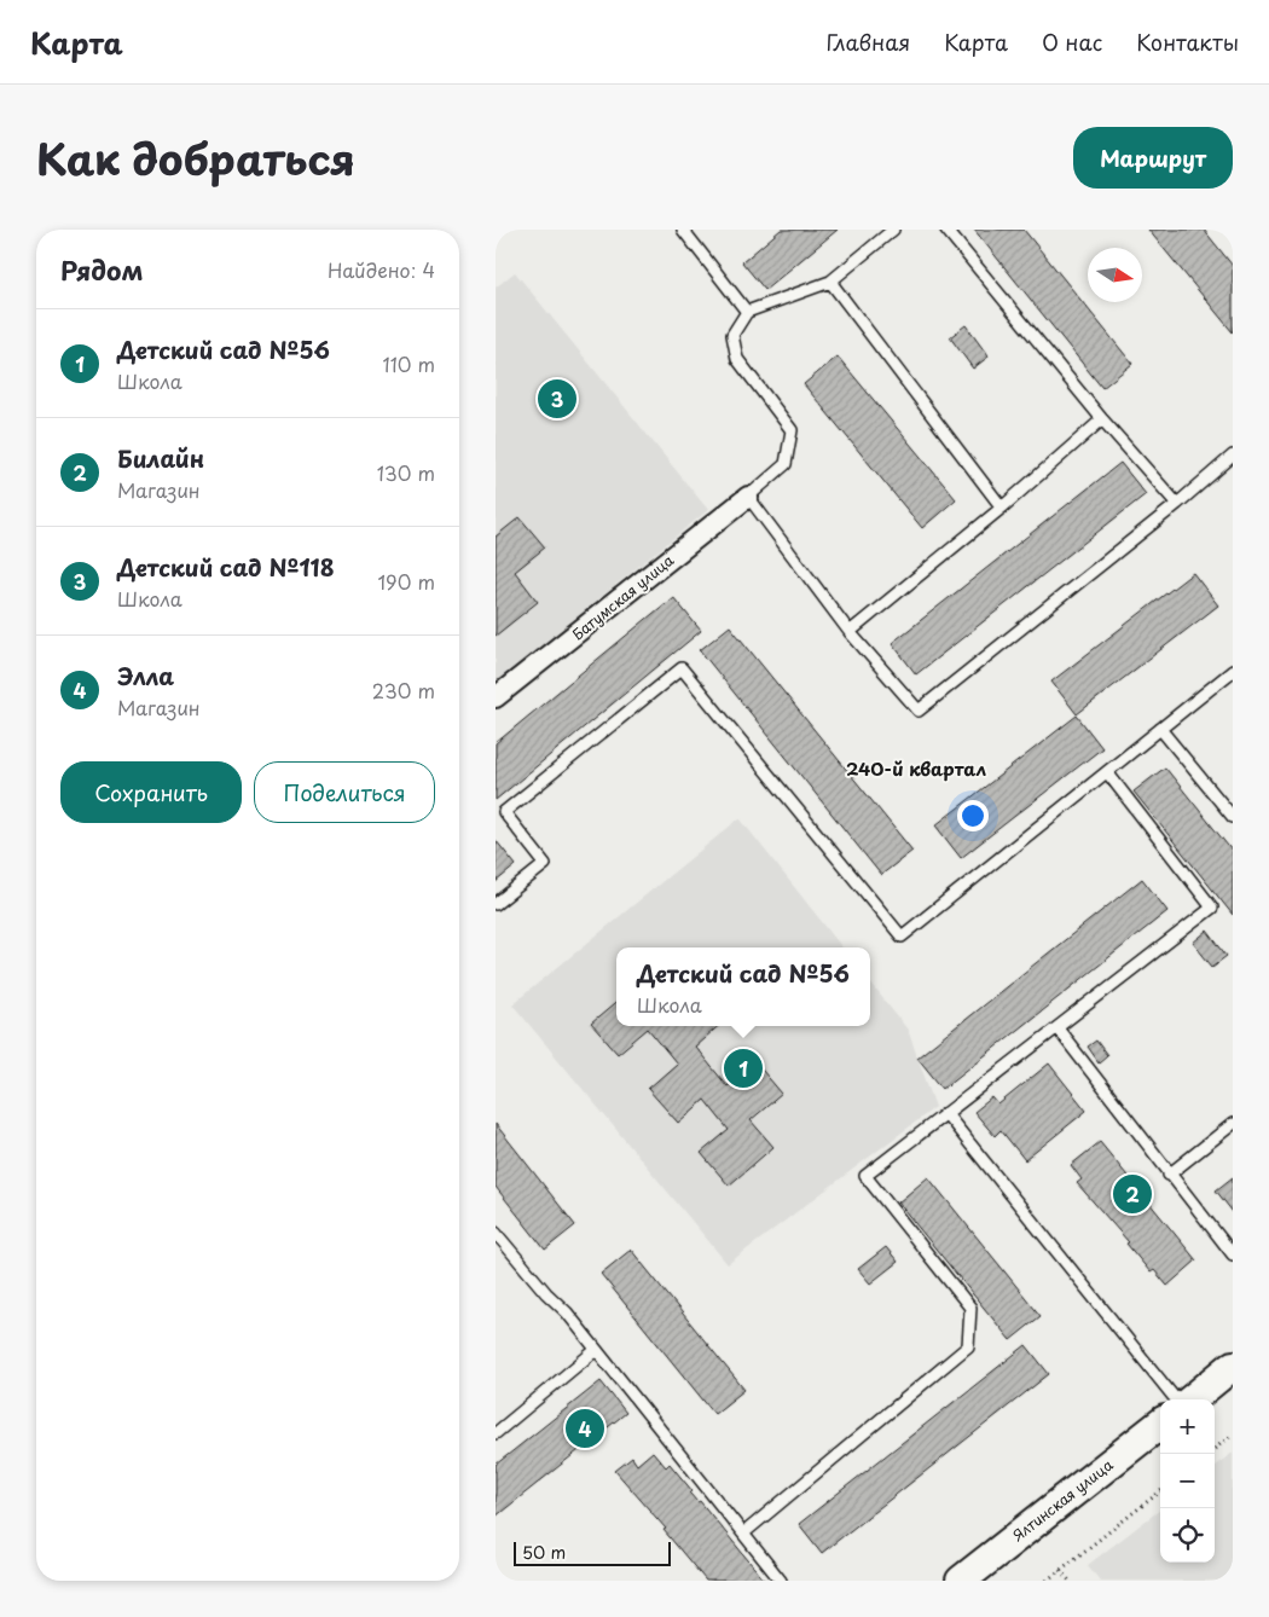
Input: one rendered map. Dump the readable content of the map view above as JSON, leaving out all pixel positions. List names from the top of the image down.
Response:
{
  "streets": {
    "main road": ["Ялтинская улица"],
    "street": ["Батумская улица"]
  },
  "districts": ["240-й квартал"],
  "scale_bar": "50 m",
  "north": "right",
  "page": {
    "header": "Карта",
    "nav": [
      "Главная",
      "Карта",
      "О нас",
      "Контакты"
    ],
    "title": "Как добраться",
    "buttons": [
      "Маршрут",
      ["Сохранить", "Поделиться"]
    ],
    "heading": ["Рядом", "Найдено: 4"],
    "list": [
      {
        "mark": "1",
        "name": "Детский сад №56",
        "note": "Школа",
        "value": "110 m"
      },
      {
        "mark": "2",
        "name": "Билайн",
        "note": "Магазин",
        "value": "130 m"
      },
      {
        "mark": "3",
        "name": "Детский сад №118",
        "note": "Школа",
        "value": "190 m"
      },
      {
        "mark": "4",
        "name": "Элла",
        "note": "Магазин",
        "value": "230 m"
      }
    ],
    "pins": [
      "3",
      "1",
      "2",
      "4"
    ],
    "popup": ["Детский сад №56", "Школа"],
    "map_buttons": ["+", "−"],
    "scale": "50 m"
  }
}
